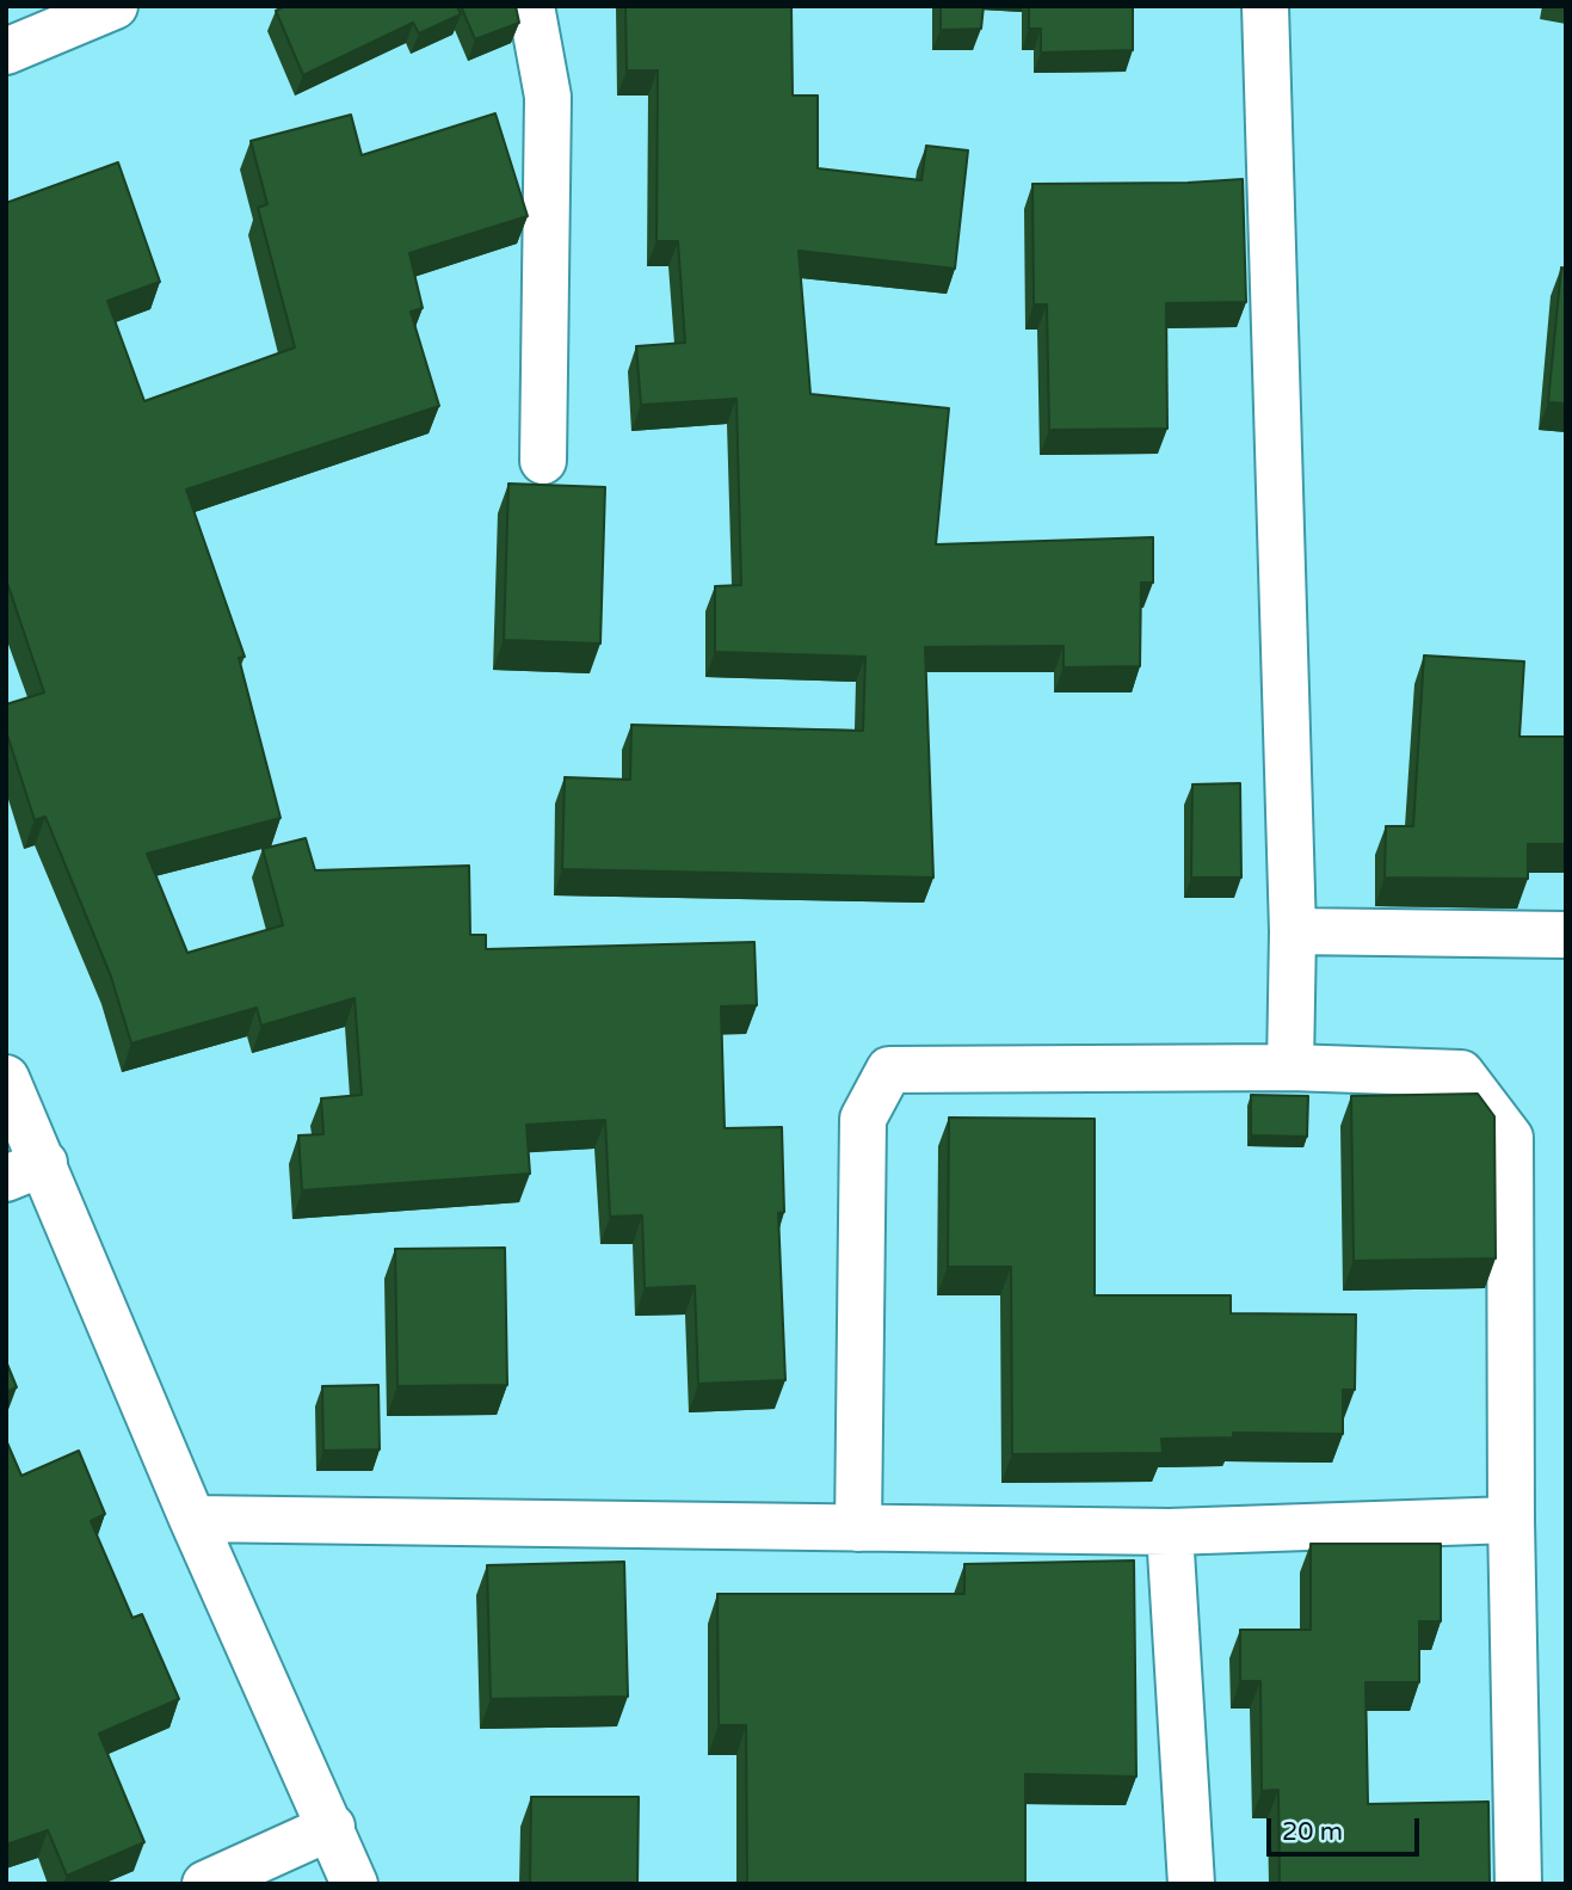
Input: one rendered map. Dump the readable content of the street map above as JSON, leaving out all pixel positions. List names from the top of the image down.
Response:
{
  "scale_bar": "20 m"
}
